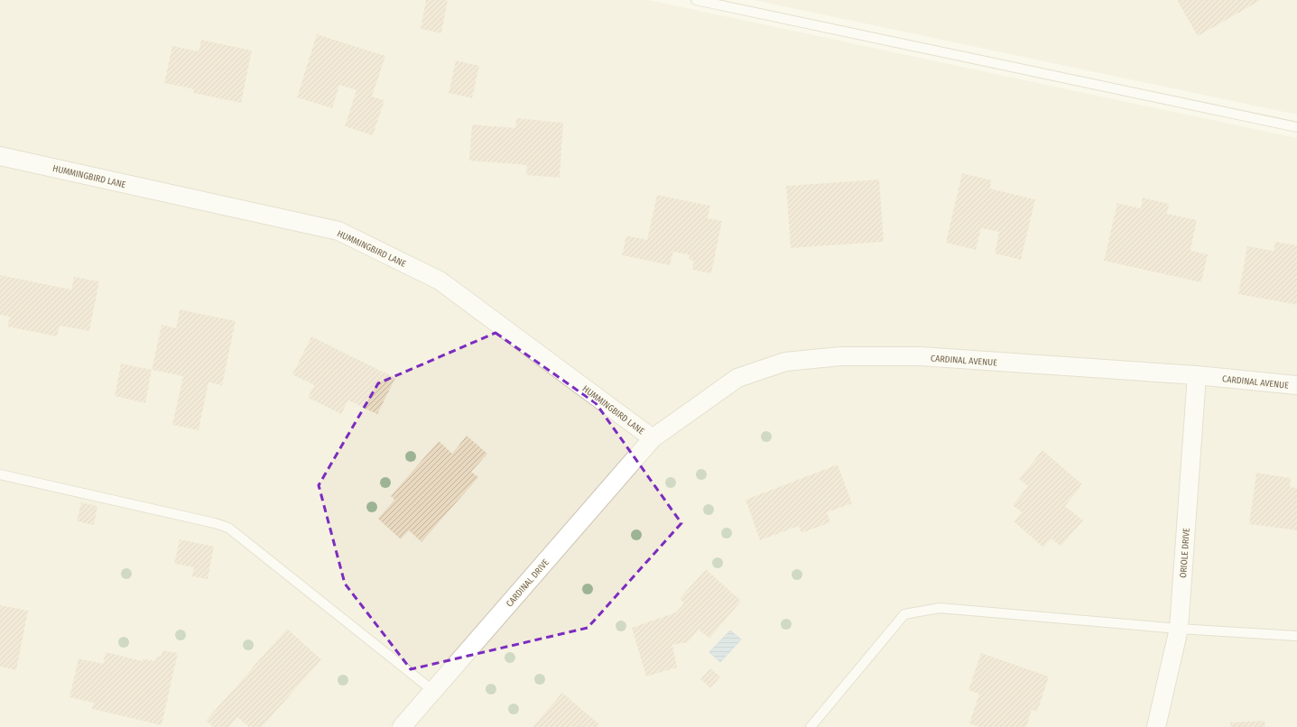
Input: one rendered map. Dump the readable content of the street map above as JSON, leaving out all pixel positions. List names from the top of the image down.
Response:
{
  "streets": {
    "street": [
      "HUMMINGBIRD LANE",
      "CARDINAL AVENUE",
      "ORIOLE DRIVE",
      "CARDINAL DRIVE"
    ]
  },
  "crossings": [
    ["HUMMINGBIRD LANE", "CARDINAL AVENUE"],
    ["HUMMINGBIRD LANE", "CARDINAL DRIVE"],
    ["CARDINAL AVENUE", "ORIOLE DRIVE"],
    ["CARDINAL AVENUE", "CARDINAL DRIVE"]
  ]
}
